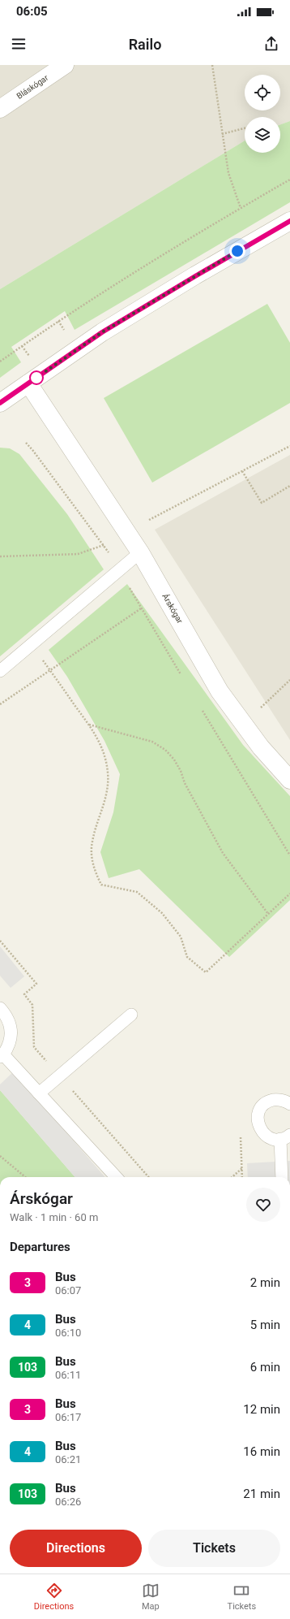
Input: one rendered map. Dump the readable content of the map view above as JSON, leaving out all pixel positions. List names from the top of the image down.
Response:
{
  "streets": {
    "street": ["Bláskógar", "Árskógar"]
  },
  "lines": ["bus line 3"],
  "page": {
    "status": "06:05",
    "header": "Railo",
    "heading": [
      ["Árskógar", "Walk · 1 min · 60 m"],
      "Departures"
    ],
    "list": [
      {
        "mark": "3",
        "name": "Bus",
        "note": "06:07",
        "value": "2 min"
      },
      {
        "mark": "4",
        "name": "Bus",
        "note": "06:10",
        "value": "5 min"
      },
      {
        "mark": "103",
        "name": "Bus",
        "note": "06:11",
        "value": "6 min"
      },
      {
        "mark": "3",
        "name": "Bus",
        "note": "06:17",
        "value": "12 min"
      },
      {
        "mark": "4",
        "name": "Bus",
        "note": "06:21",
        "value": "16 min"
      },
      {
        "mark": "103",
        "name": "Bus",
        "note": "06:26",
        "value": "21 min"
      }
    ],
    "buttons": ["Directions", "Tickets"],
    "tabs": ["Directions", "Map", "Tickets"]
  }
}
